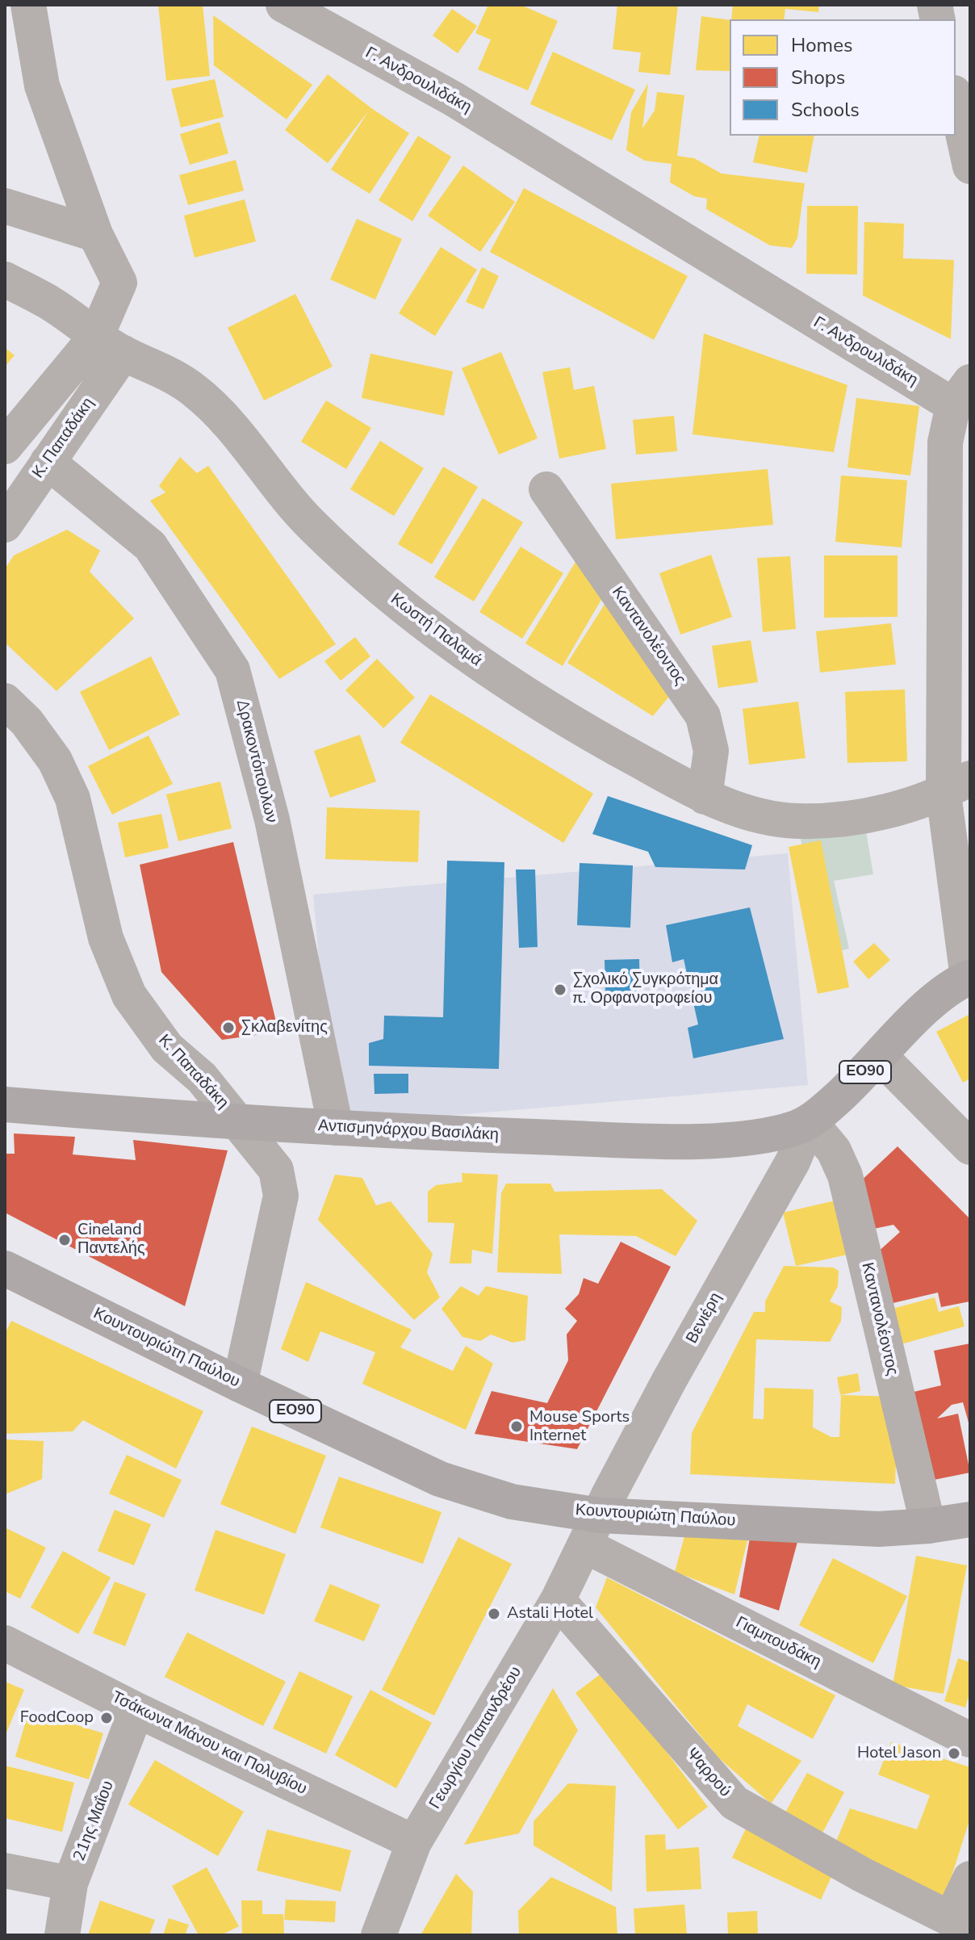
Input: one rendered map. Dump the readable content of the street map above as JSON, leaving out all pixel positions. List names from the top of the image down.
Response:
{
  "streets": {
    "main road": ["ΕΟ90", "Αντισμηνάρχου Βασιλάκη", "Κουντουριώτη Παύλου"],
    "street": [
      "Γ. Ανδρουλιδάκη",
      "Κ. Παπαδάκη",
      "Κωστή Παλαμά",
      "Καντανολέοντος",
      "Δρακοντόπουλων",
      "Βενιέρη",
      "Γιαμπουδάκη",
      "Γεωργίου Παπανδρέου",
      "Τσάκωνα Μάνου και Πολυβίου",
      "Ψαρρού",
      "21ης Μαΐου"
    ]
  },
  "crossings": [
    ["Γ. Ανδρουλιδάκη", "Κωστή Παλαμά"],
    ["Γ. Ανδρουλιδάκη", "ΕΟ90"],
    ["Κ. Παπαδάκη", "Κωστή Παλαμά"],
    ["Κ. Παπαδάκη", "Δρακοντόπουλων"],
    ["Κ. Παπαδάκη", "Κουντουριώτη Παύλου"],
    ["Κωστή Παλαμά", "Καντανολέοντος"],
    ["Καντανολέοντος", "ΕΟ90"],
    ["Καντανολέοντος", "Αντισμηνάρχου Βασιλάκη"],
    ["Καντανολέοντος", "Βενιέρη"],
    ["Καντανολέοντος", "Κουντουριώτη Παύλου"],
    ["Δρακοντόπουλων", "Αντισμηνάρχου Βασιλάκη"],
    ["ΕΟ90", "Αντισμηνάρχου Βασιλάκη"],
    ["ΕΟ90", "Βενιέρη"],
    ["Αντισμηνάρχου Βασιλάκη", "Βενιέρη"],
    ["Βενιέρη", "Κουντουριώτη Παύλου"],
    ["Βενιέρη", "Γιαμπουδάκη"],
    ["Βενιέρη", "Γεωργίου Παπανδρέου"],
    ["Κουντουριώτη Παύλου", "Γιαμπουδάκη"],
    ["Κουντουριώτη Παύλου", "Γεωργίου Παπανδρέου"],
    ["Γιαμπουδάκη", "Γεωργίου Παπανδρέου"],
    ["Γεωργίου Παπανδρέου", "Τσάκωνα Μάνου και Πολυβίου"],
    ["Γεωργίου Παπανδρέου", "Ψαρρού"],
    ["Τσάκωνα Μάνου και Πολυβίου", "21ης Μαΐου"]
  ],
  "places": [
    "Σχολικό Συγκρότημα π. Ορφανοτροφείου",
    "Σκλαβενίτης",
    "Cineland Παντελής",
    "Mouse Sports Internet",
    "Astali Hotel",
    "FoodCoop",
    "Hotel Jason"
  ],
  "legend": ["Homes", "Shops", "Schools"]
}
